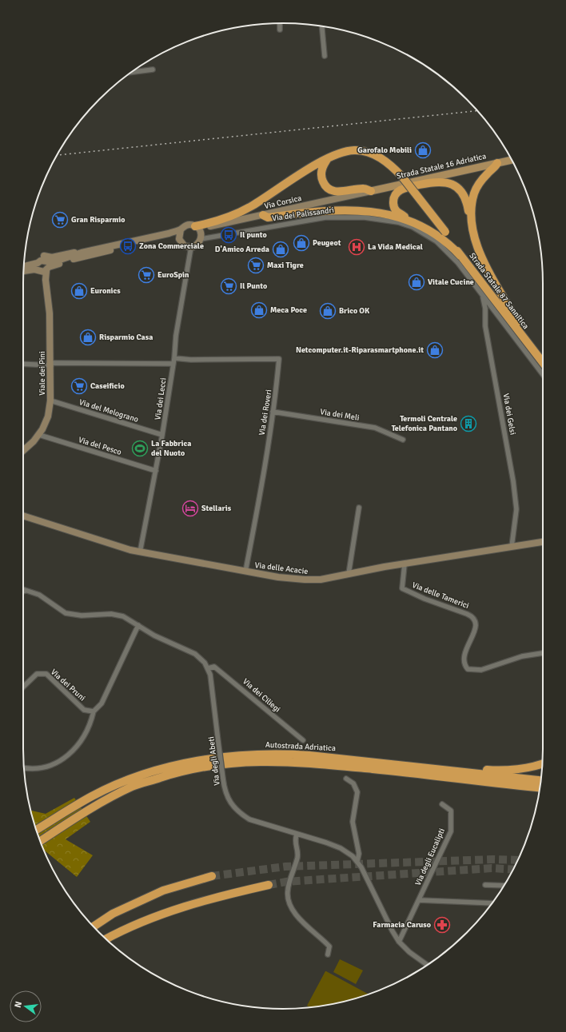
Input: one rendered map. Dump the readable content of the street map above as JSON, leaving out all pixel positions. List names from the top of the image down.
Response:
{
  "streets": {
    "highway": ["Strada Statale 87 Sannitica", "Autostrada Adriatica"],
    "main road": ["Strada Statale 16 Adriatica"],
    "street": [
      "Via Corsica",
      "Via dei Palissandri",
      "Viale dei Pini",
      "Via dei Lecci",
      "Via del Melograno",
      "Via dei Roveri",
      "Via dei Gelsi",
      "Via dei Meli",
      "Via del Pesco",
      "Via delle Acacie",
      "Via delle Tamerici",
      "Via dei Pruni",
      "Via dei Ciliegi",
      "Via degli Abeti",
      "Via degli Eucalipti"
    ]
  },
  "crossings": [
    ["Strada Statale 16 Adriatica", "Via Corsica"],
    ["Via Corsica", "Via dei Palissandri"],
    ["Via Corsica", "Viale dei Pini"],
    ["Via Corsica", "Via dei Lecci"],
    ["Via dei Palissandri", "Via dei Lecci"],
    ["Via dei Palissandri", "Via dei Gelsi"],
    ["Viale dei Pini", "Via del Melograno"],
    ["Viale dei Pini", "Via del Pesco"],
    ["Via dei Lecci", "Via del Melograno"],
    ["Via dei Lecci", "Via dei Roveri"],
    ["Via dei Lecci", "Via del Pesco"],
    ["Via dei Lecci", "Via delle Acacie"],
    ["Via dei Roveri", "Via dei Meli"],
    ["Via dei Roveri", "Via delle Acacie"],
    ["Via dei Gelsi", "Via delle Acacie"],
    ["Via delle Acacie", "Via delle Tamerici"],
    ["Via dei Ciliegi", "Via degli Abeti"],
    ["Via degli Abeti", "Via degli Eucalipti"]
  ],
  "places": {
    "shop": [
      "Garofalo Mobili",
      "Peugeot",
      "D'Amico Arreda",
      "Vitale Cucine",
      "Euronics",
      "Meca Poce",
      "Brico OK",
      "Risparmio Casa",
      "Netcomputer.it-Riparasmartphone.it"
    ],
    "supermarket": [
      "Gran Risparmio",
      "Maxi Tigre",
      "EuroSpin",
      "Il Punto",
      "Caseificio"
    ],
    "bus stop": ["Il punto", "Zona Commerciale"],
    "hospital": ["La Vida Medical"],
    "building": ["Termoli Centrale Telefonica Pantano"],
    "sports": ["La Fabbrica del Nuoto"],
    "hotel": ["Stellaris"],
    "pharmacy": ["Farmacia Caruso"]
  },
  "north": "left"
}
